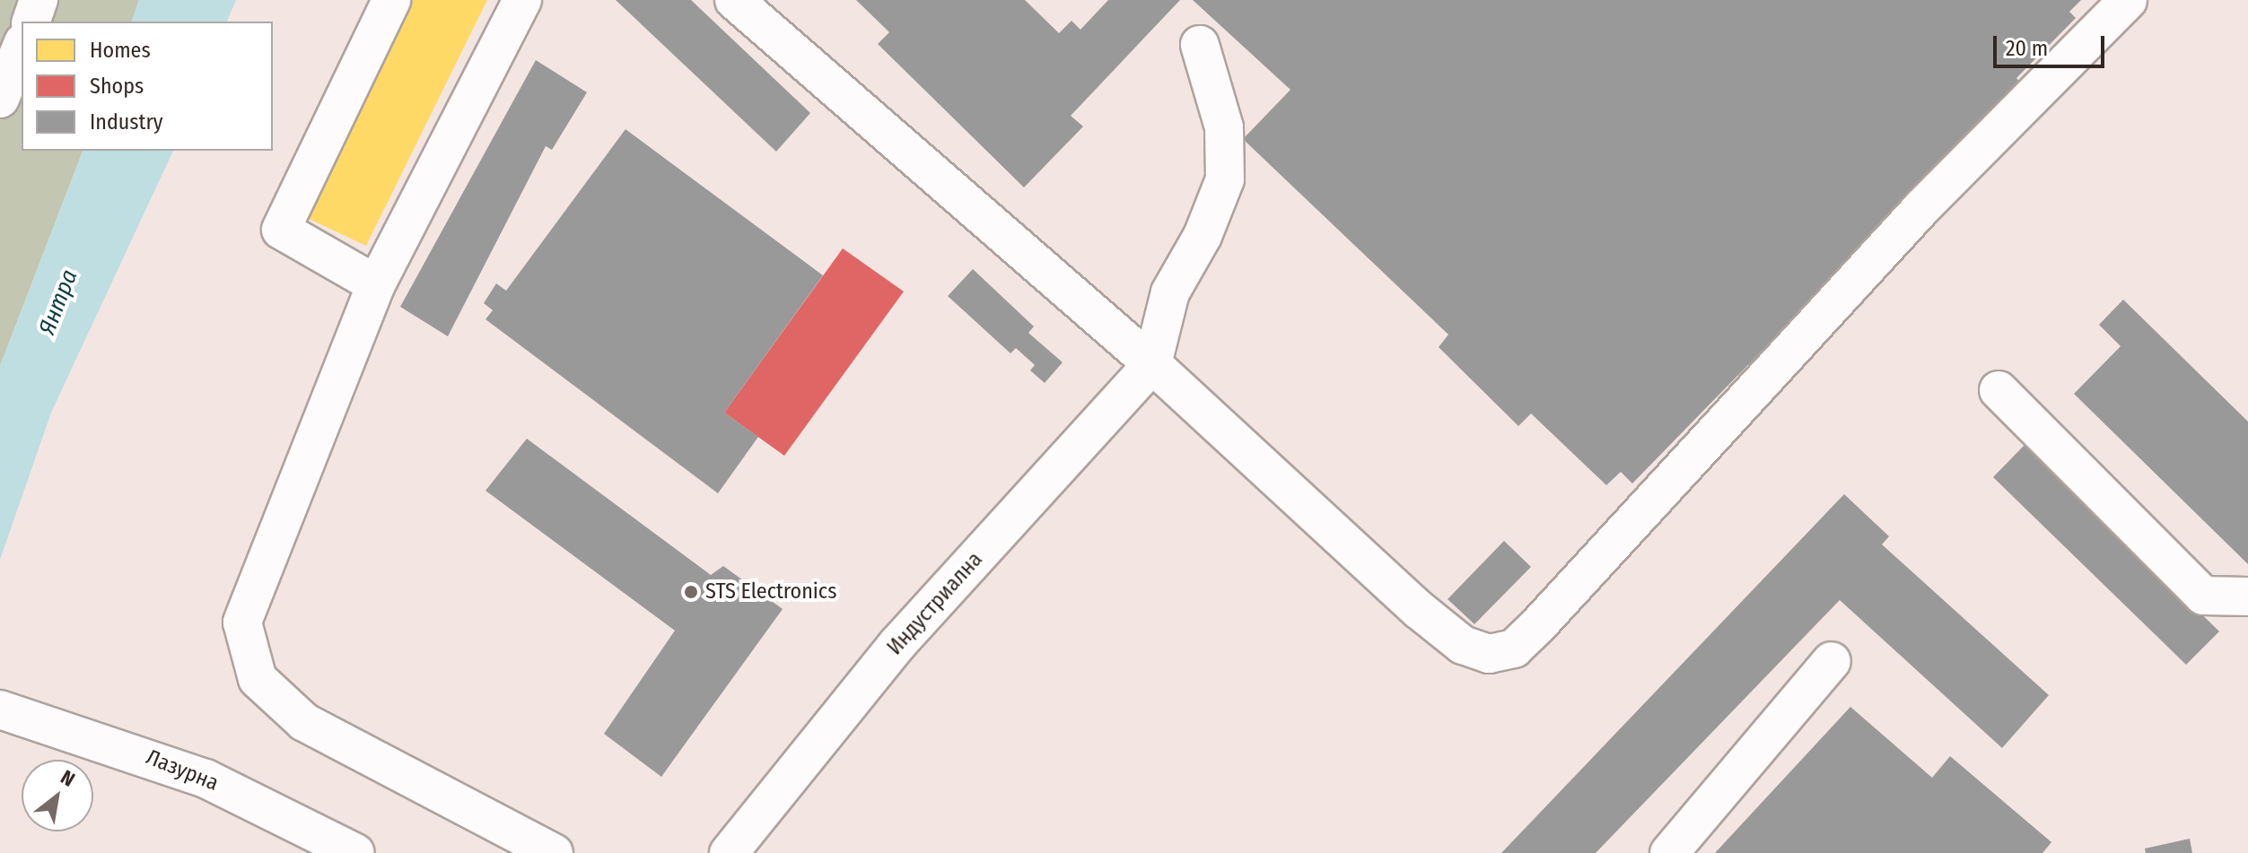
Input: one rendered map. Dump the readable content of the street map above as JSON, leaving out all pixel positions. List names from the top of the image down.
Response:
{
  "streets": {
    "street": ["Индустриална", "Лазурна"]
  },
  "water": ["Янтра"],
  "places": ["STS Electronics"],
  "legend": ["Homes", "Shops", "Industry"],
  "scale_bar": "20 m",
  "north": "top right"
}
